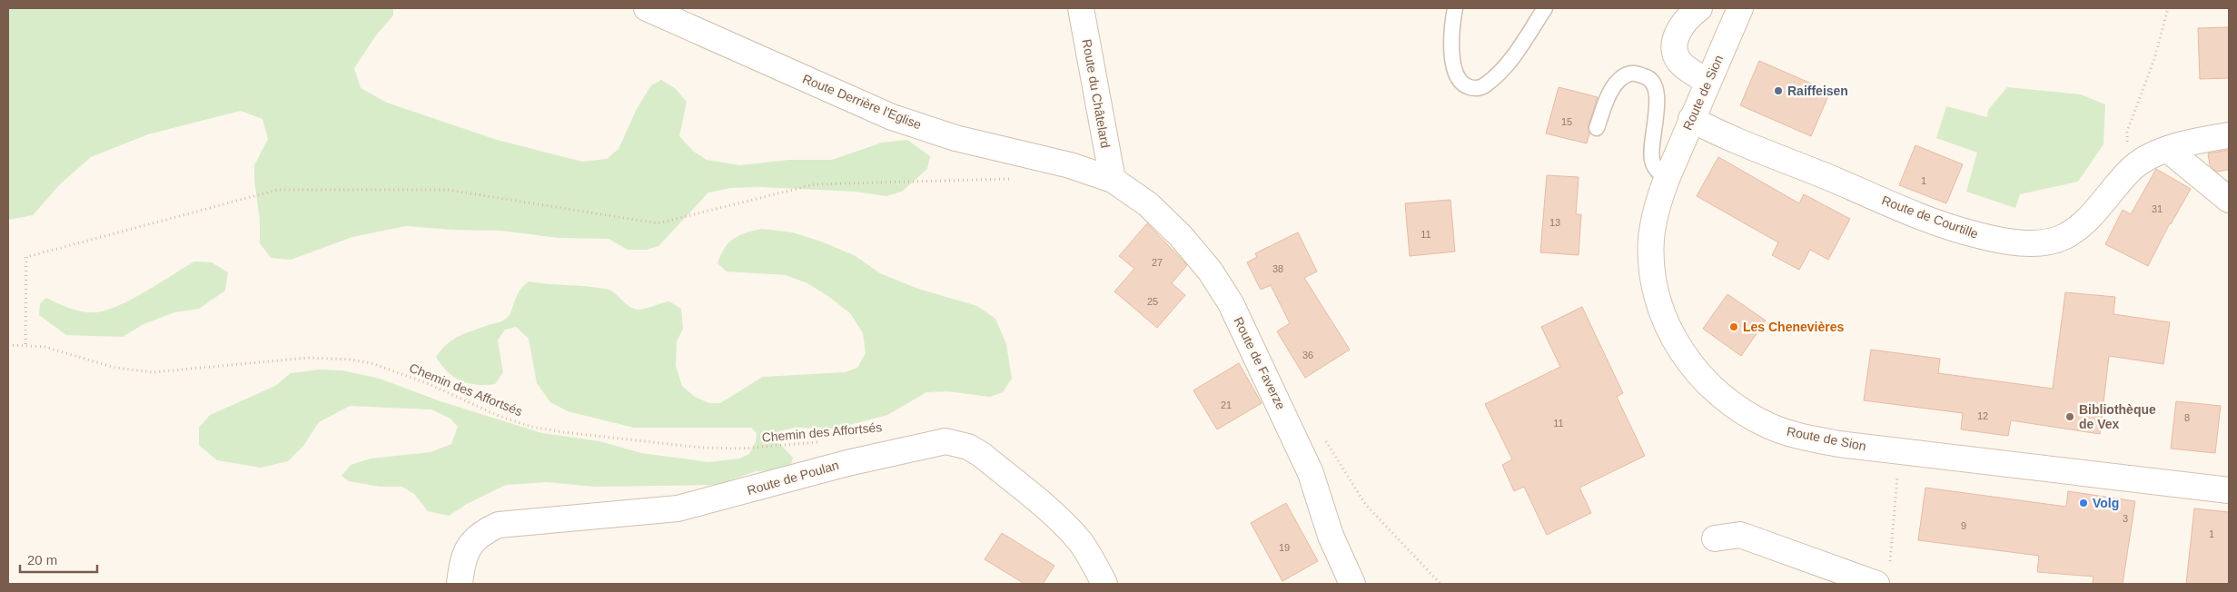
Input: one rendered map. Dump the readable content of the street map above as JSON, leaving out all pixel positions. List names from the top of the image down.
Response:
{
  "streets": {
    "street": [
      "Route de Sion",
      "Route du Châtelard",
      "Route Derrière l'Eglise",
      "Route de Courtille",
      "Route de Faverze",
      "Route de Poulan"
    ],
    "path": ["Chemin des Affortsés"]
  },
  "crossings": [
    ["Route de Sion", "Route de Courtille"],
    ["Route du Châtelard", "Route Derrière l'Eglise"],
    ["Route du Châtelard", "Route de Faverze"],
    ["Route Derrière l'Eglise", "Route de Faverze"]
  ],
  "places": [
    "Raiffeisen",
    "Les Chenevières",
    "Bibliothèque de Vex",
    "Volg"
  ],
  "house_numbers": [
    "15",
    "1",
    "31",
    "13",
    "11",
    "27",
    "38",
    "25",
    "36",
    "21",
    "12",
    "8",
    "11",
    "3",
    "9",
    "1",
    "19"
  ],
  "scale_bar": "20 m"
}
